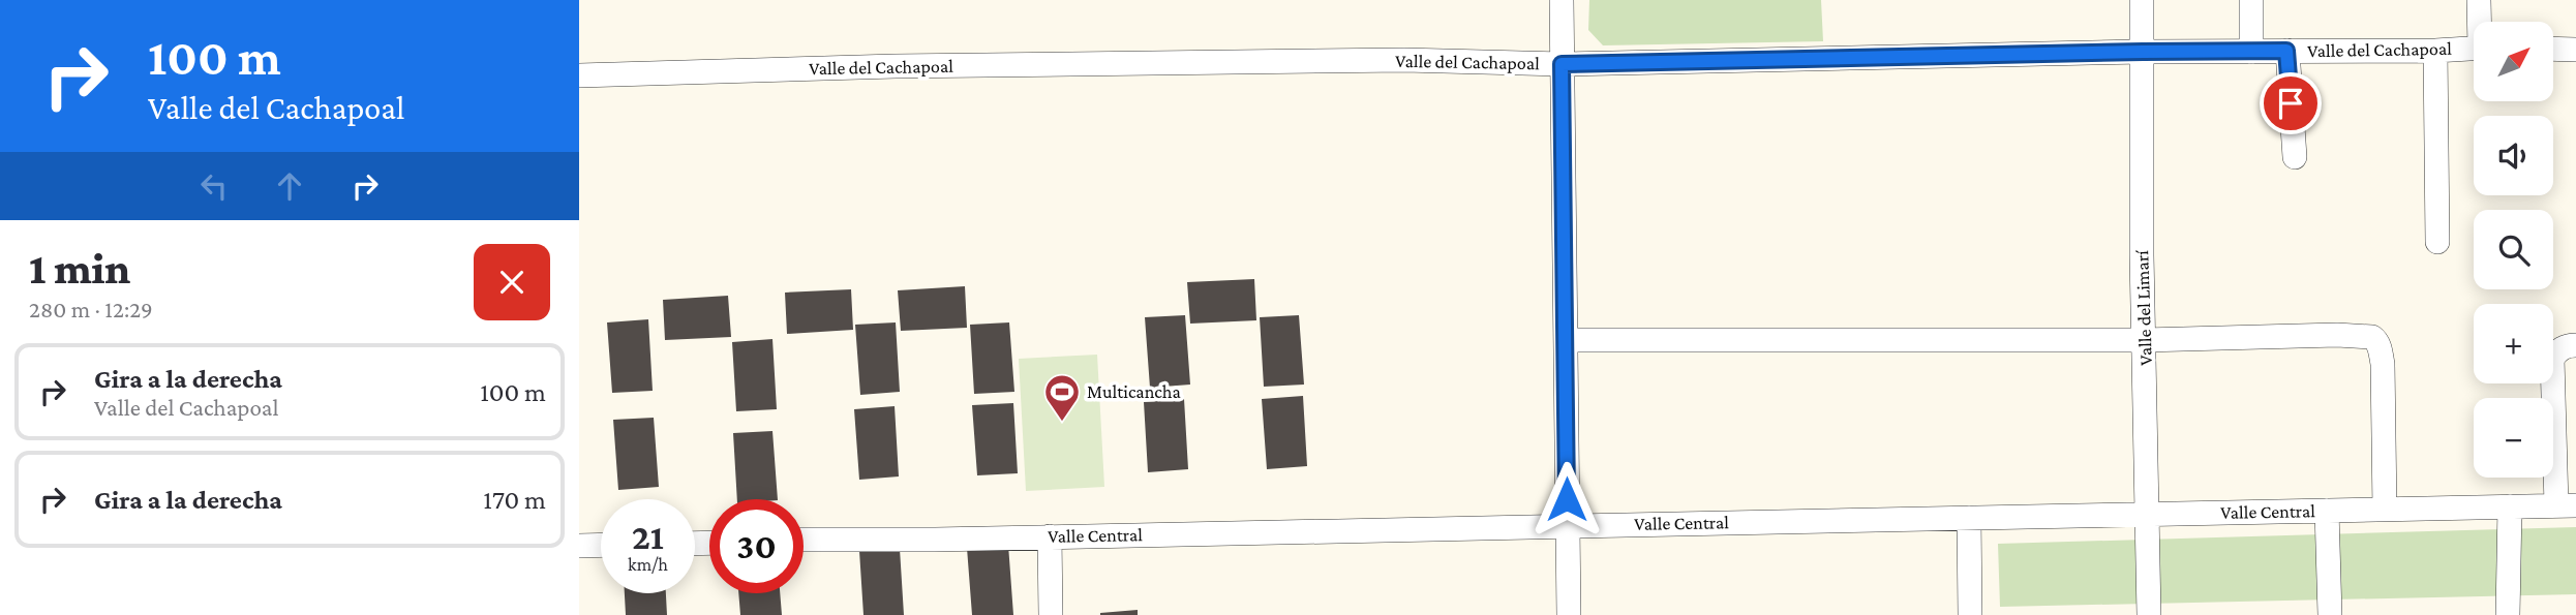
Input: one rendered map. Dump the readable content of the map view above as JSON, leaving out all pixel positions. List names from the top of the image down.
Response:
{
  "streets": {
    "street": ["Valle del Cachapoal", "Valle del Limarí", "Valle Central"]
  },
  "crossings": [
    ["Valle del Cachapoal", "Valle del Limarí"],
    ["Valle del Limarí", "Valle Central"]
  ],
  "places": {
    "sports": ["Multicancha"]
  },
  "north": "top right",
  "page": {
    "turn": ["100 m", "Valle del Cachapoal"],
    "map_buttons": ["+", "−"],
    "heading": ["1 min", "280 m · 12:29"],
    "list": [
      {
        "name": "Gira a la derecha",
        "note": "Valle del Cachapoal",
        "value": "100 m"
      },
      {
        "name": "Gira a la derecha",
        "value": "170 m"
      }
    ],
    "speed": "21 km/h",
    "limit": "30"
  }
}
